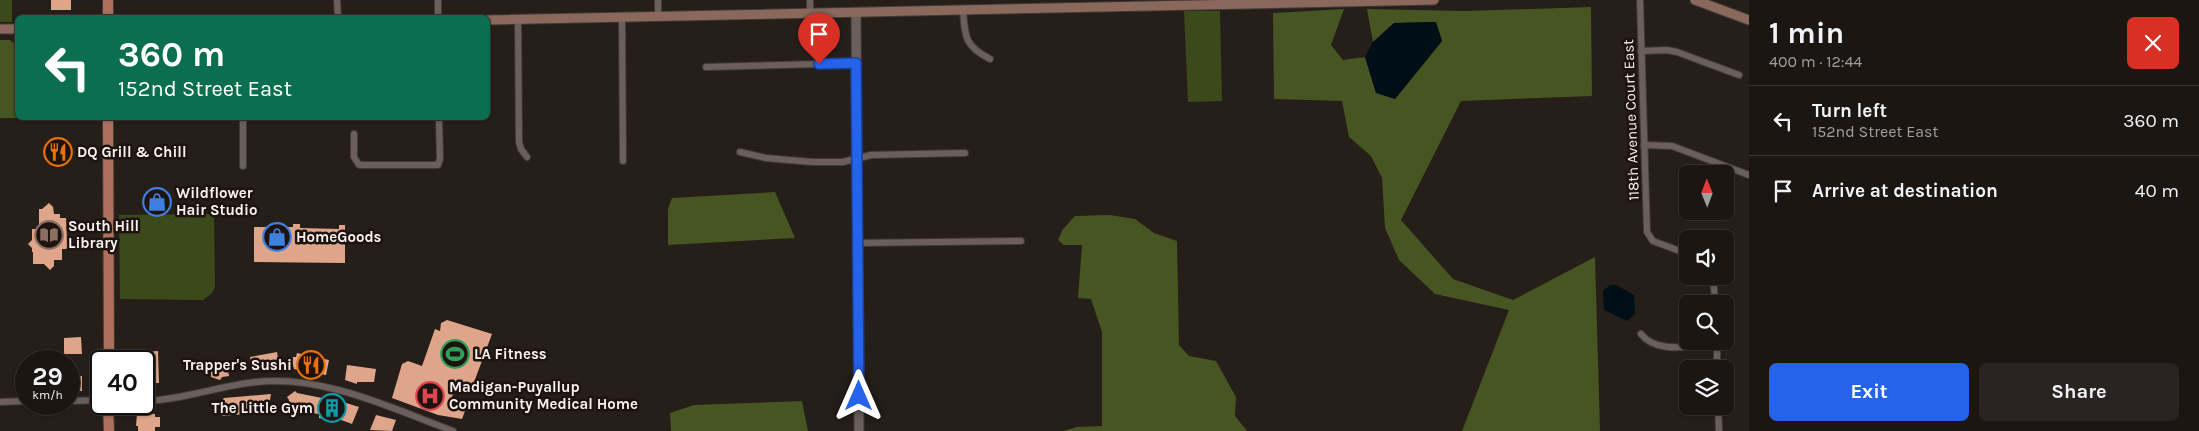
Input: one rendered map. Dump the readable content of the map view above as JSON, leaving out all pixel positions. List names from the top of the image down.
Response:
{
  "streets": {
    "street": ["118th Avenue Court East"]
  },
  "places": {
    "restaurant": ["DQ Grill & Chill", "Trapper's Sushi"],
    "shop": ["Wildflower Hair Studio", "HomeGoods"],
    "library": ["South Hill Library"],
    "sports": ["LA Fitness"],
    "hospital": ["Madigan-Puyallup Community Medical Home"],
    "building": ["The Little Gym"]
  },
  "north": "top",
  "page": {
    "heading": ["1 min", "400 m · 12:44"],
    "turn": ["360 m", "152nd Street East"],
    "list": [
      {
        "name": "Turn left",
        "note": "152nd Street East",
        "value": "360 m"
      },
      {
        "name": "Arrive at destination",
        "value": "40 m"
      }
    ],
    "speed": "29 km/h",
    "limit": "40",
    "buttons": ["Exit", "Share"]
  }
}
